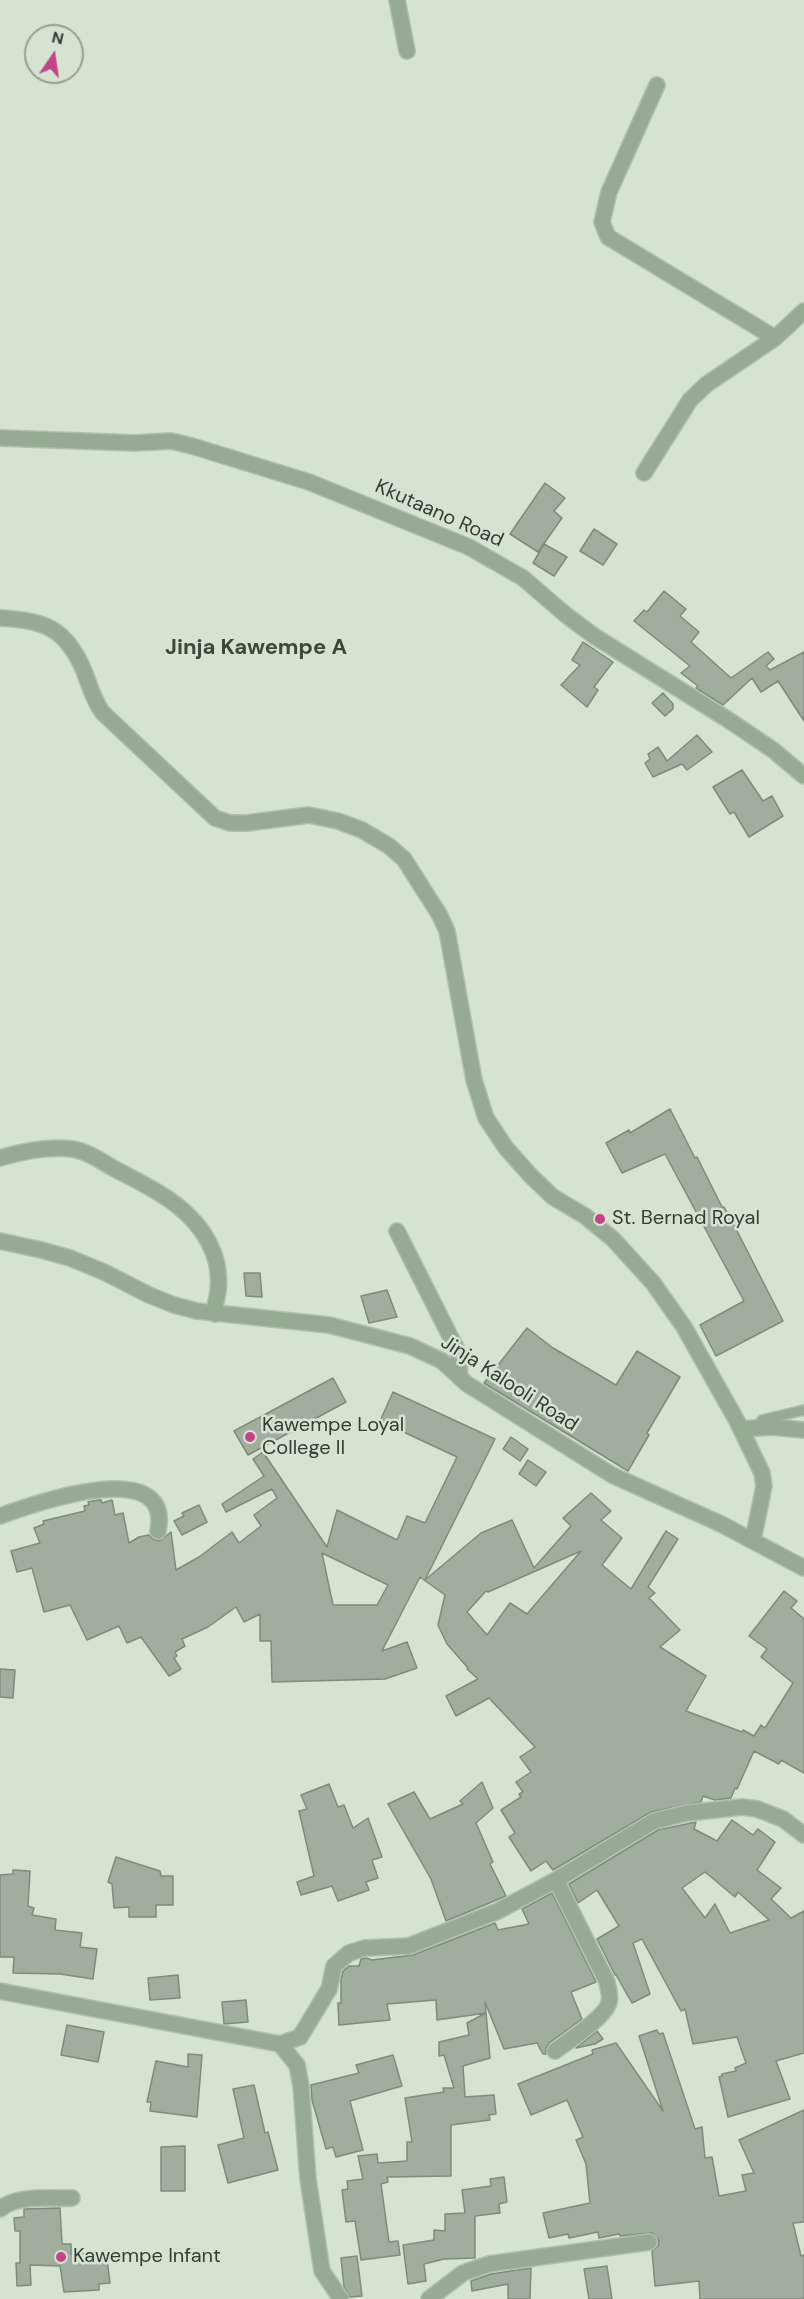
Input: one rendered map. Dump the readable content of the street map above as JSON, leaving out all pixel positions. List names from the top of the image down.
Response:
{
  "streets": {
    "street": ["Kkutaano Road", "Jinja Kalooli Road"]
  },
  "districts": ["Jinja Kawempe A"],
  "places": ["St. Bernad Royal", "Kawempe Loyal College II", "Kawempe Infant"],
  "north": "top"
}
